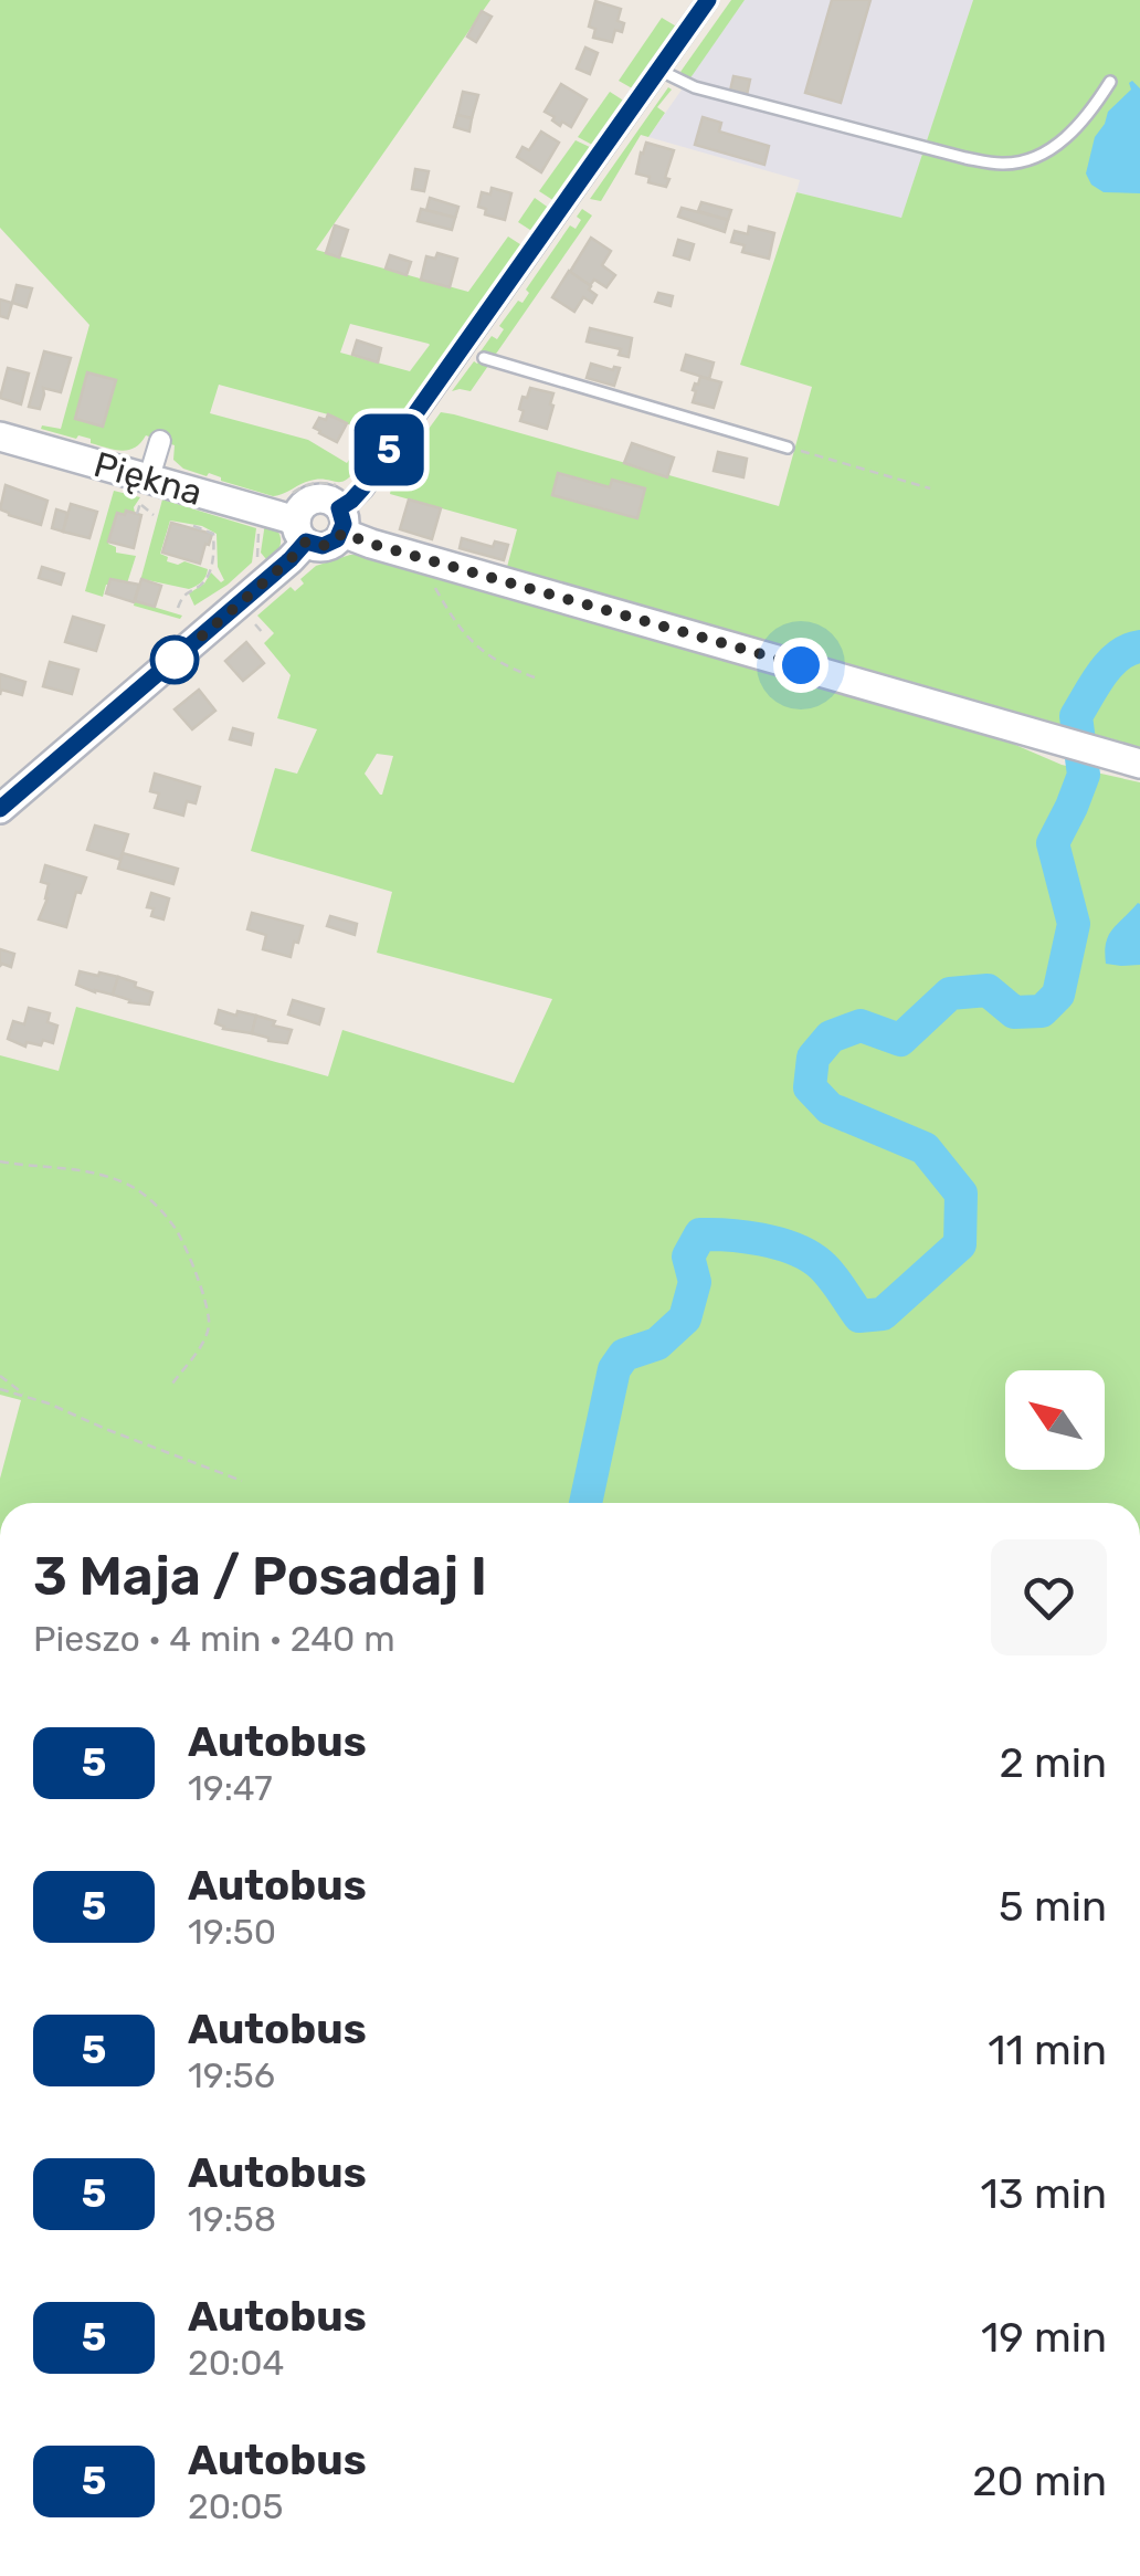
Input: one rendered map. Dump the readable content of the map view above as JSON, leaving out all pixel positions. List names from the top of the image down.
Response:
{
  "streets": {
    "street": ["Piękna"]
  },
  "lines": ["bus line 5"],
  "north": "top left",
  "page": {
    "on_map": "5",
    "heading": ["3 Maja / Posadaj I", "Pieszo · 4 min · 240 m"],
    "list": [
      {
        "mark": "5",
        "name": "Autobus",
        "note": "19:47",
        "value": "2 min"
      },
      {
        "mark": "5",
        "name": "Autobus",
        "note": "19:50",
        "value": "5 min"
      },
      {
        "mark": "5",
        "name": "Autobus",
        "note": "19:56",
        "value": "11 min"
      },
      {
        "mark": "5",
        "name": "Autobus",
        "note": "19:58",
        "value": "13 min"
      },
      {
        "mark": "5",
        "name": "Autobus",
        "note": "20:04",
        "value": "19 min"
      },
      {
        "mark": "5",
        "name": "Autobus",
        "note": "20:05",
        "value": "20 min"
      }
    ]
  }
}
